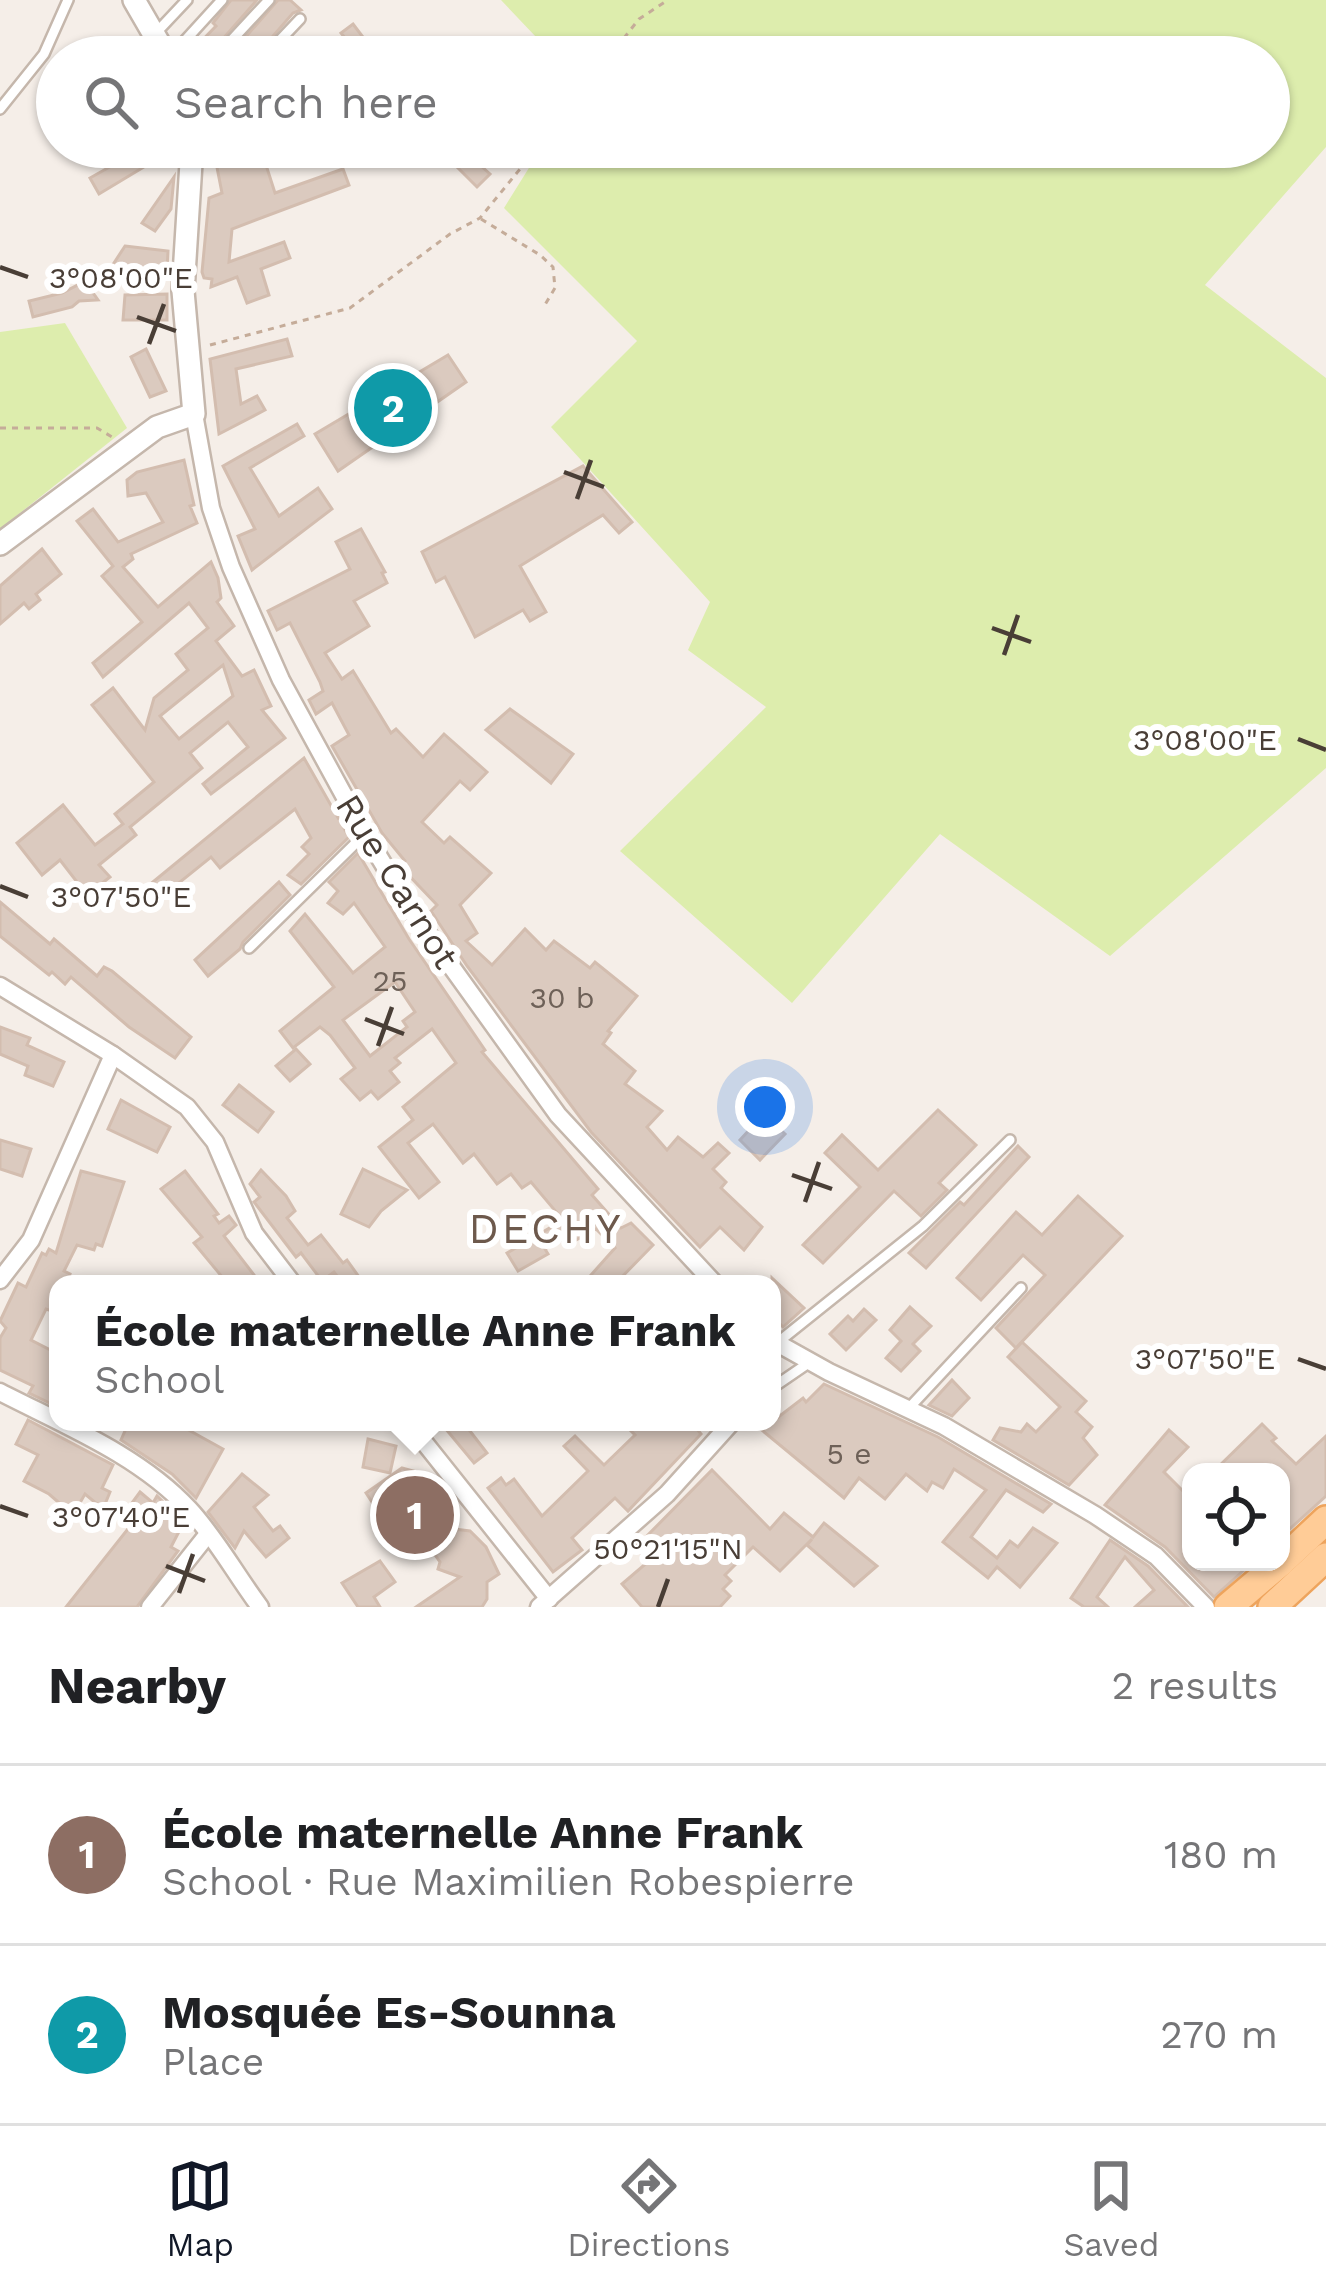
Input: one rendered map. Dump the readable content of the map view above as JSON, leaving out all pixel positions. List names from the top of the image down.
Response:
{
  "streets": {
    "street": ["Rue Carnot"]
  },
  "districts": ["DECHY"],
  "house_numbers": ["25", "30 b", "5 e"],
  "page": {
    "search": "Search here",
    "pins": ["2", "1"],
    "popup": ["École maternelle Anne Frank", "School"],
    "heading": ["Nearby", "2 results"],
    "list": [
      {
        "mark": "1",
        "name": "École maternelle Anne Frank",
        "note": "School · Rue Maximilien Robespierre",
        "value": "180 m"
      },
      {
        "mark": "2",
        "name": "Mosquée Es-Sounna",
        "note": "Place",
        "value": "270 m"
      }
    ],
    "nav": ["Map", "Directions", "Saved"]
  },
  "coordinates": [
    "3°08'00\"E",
    "3°07'50\"E",
    "3°07'40\"E",
    "50°21'15\"N"
  ]
}
